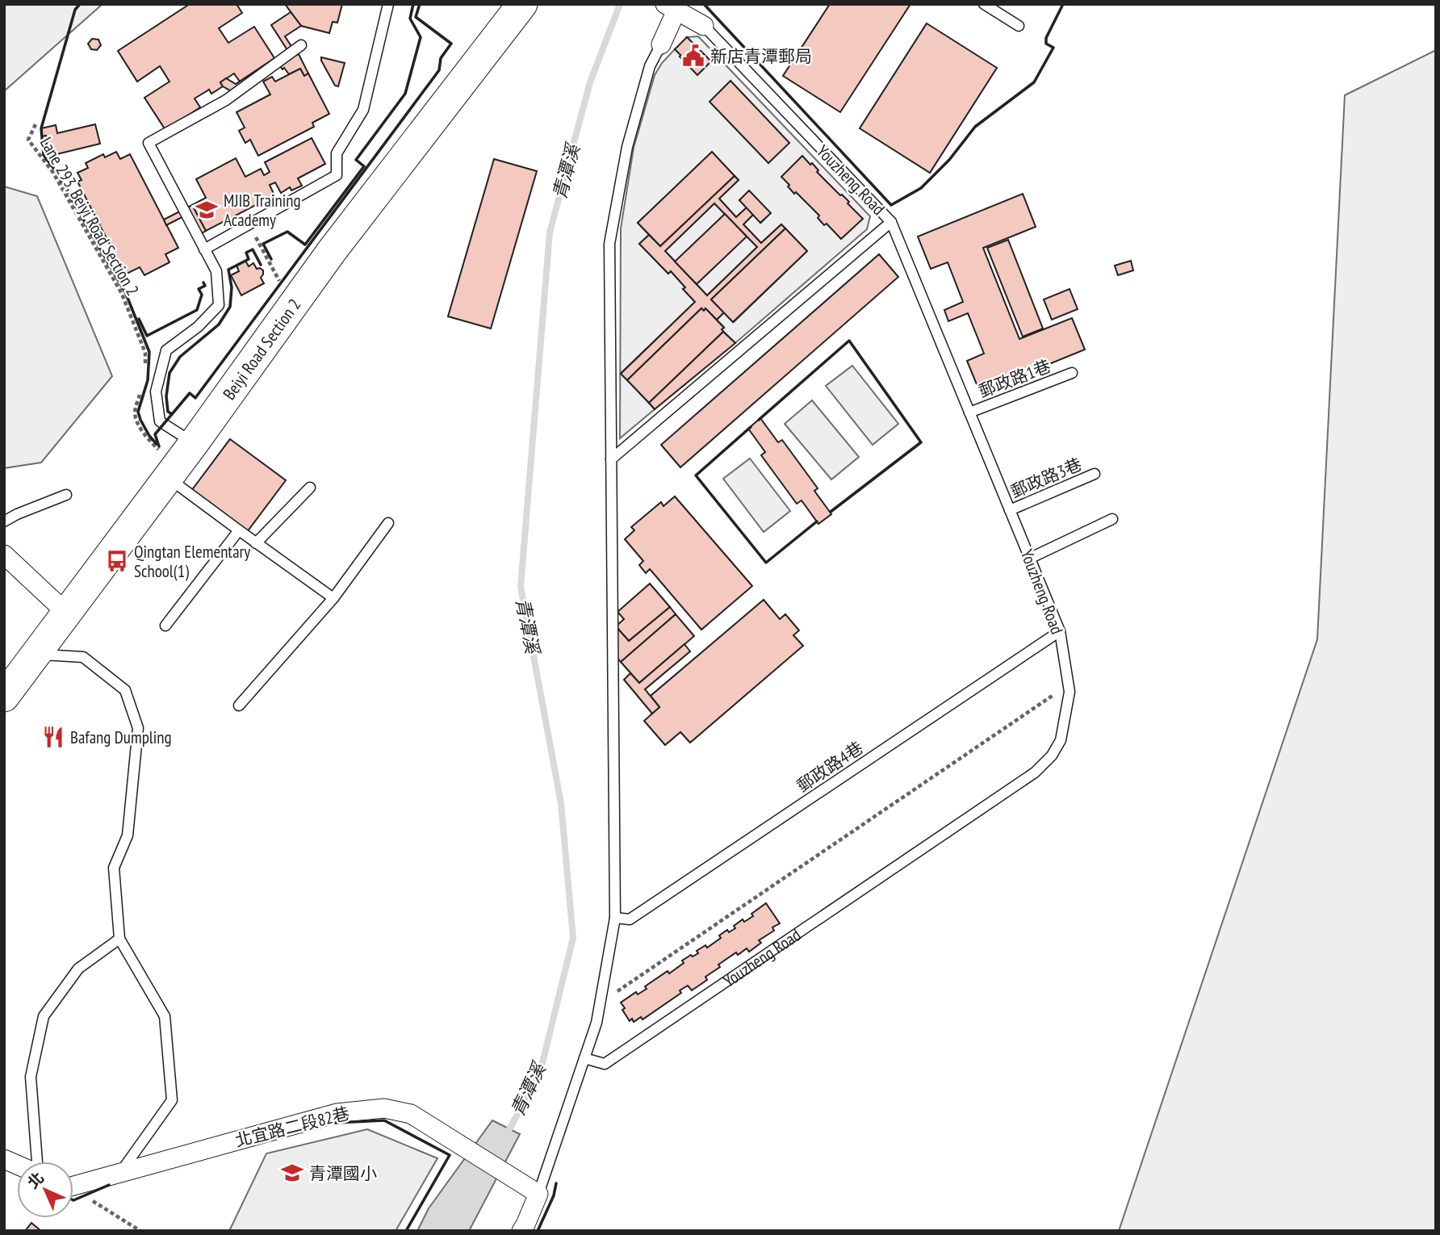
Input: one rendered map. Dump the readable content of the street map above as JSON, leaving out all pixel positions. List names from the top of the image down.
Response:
{
  "streets": {
    "main road": ["Beiyi Road Section 2"],
    "street": ["Youzheng Road", "北宜路二段82巷"],
    "lane": ["郵政路1巷", "郵政路3巷", "郵政路4巷"],
    "path": ["Lane 293, Beiyi Road Section 2"]
  },
  "crossings": [
    ["Youzheng Road", "郵政路1巷"],
    ["Youzheng Road", "郵政路3巷"],
    ["Youzheng Road", "郵政路4巷"],
    ["Youzheng Road", "北宜路二段82巷"]
  ],
  "water": ["青潭溪"],
  "places": {
    "public building": ["新店青潭郵局"],
    "school or university": ["MJIB Training Academy", "青潭國小"],
    "bus stop": ["Qingtan Elementary School(1)"],
    "restaurant": ["Bafang Dumpling"]
  },
  "north": "top left"
}
